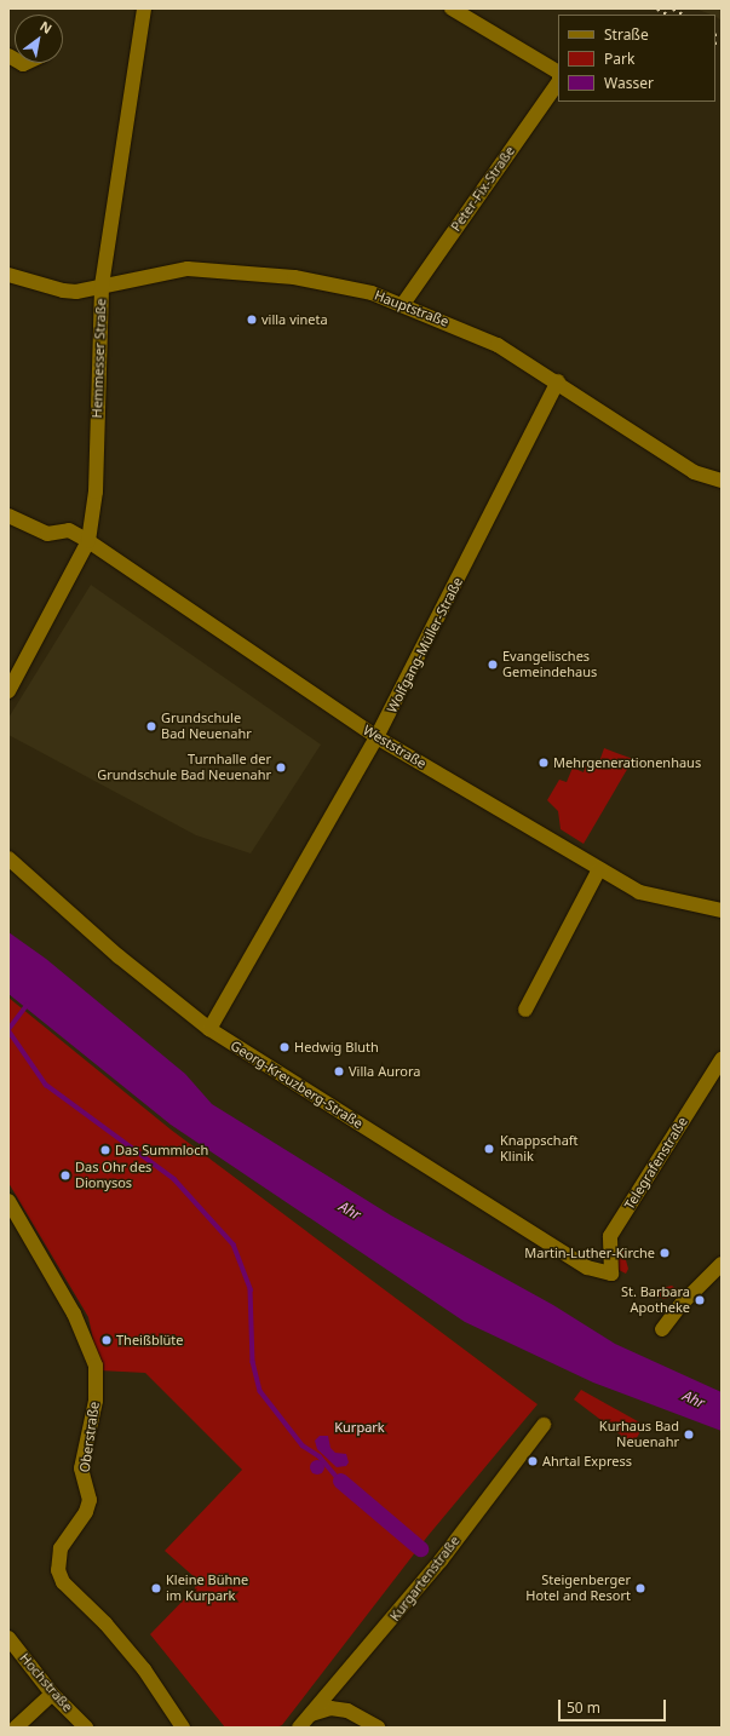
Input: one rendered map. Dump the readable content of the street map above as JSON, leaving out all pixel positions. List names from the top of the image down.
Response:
{
  "streets": {
    "street": [
      "Peter-Fix-Straße",
      "Hauptstraße",
      "Hemmesser Straße",
      "Wolfgang-Müller-Straße",
      "Weststraße",
      "Georg-Kreuzberg-Straße",
      "Telegrafenstraße",
      "Oberstraße",
      "Kurgartenstraße",
      "Hochstraße"
    ]
  },
  "crossings": [
    ["Peter-Fix-Straße", "Hauptstraße"],
    ["Hauptstraße", "Hemmesser Straße"],
    ["Hauptstraße", "Wolfgang-Müller-Straße"],
    ["Hemmesser Straße", "Weststraße"],
    ["Wolfgang-Müller-Straße", "Weststraße"],
    ["Wolfgang-Müller-Straße", "Georg-Kreuzberg-Straße"],
    ["Georg-Kreuzberg-Straße", "Telegrafenstraße"]
  ],
  "water": ["Ahr"],
  "parks": ["Kurpark"],
  "places": [
    "villa vineta",
    "Evangelisches Gemeindehaus",
    "Grundschule Bad Neuenahr",
    "Mehrgenerationenhaus",
    "Turnhalle der Grundschule Bad Neuenahr",
    "Hedwig Bluth",
    "Villa Aurora",
    "Knappschaft Klinik",
    "Das Summloch",
    "Das Ohr des Dionysos",
    "Martin-Luther-Kirche",
    "St. Barbara Apotheke",
    "Theißblüte",
    "Kurhaus Bad Neuenahr",
    "Ahrtal Express",
    "Kleine Bühne im Kurpark",
    "Steigenberger Hotel and Resort"
  ],
  "legend": ["Straße", "Park", "Wasser"],
  "scale_bar": "50 m",
  "north": "top right"
}
